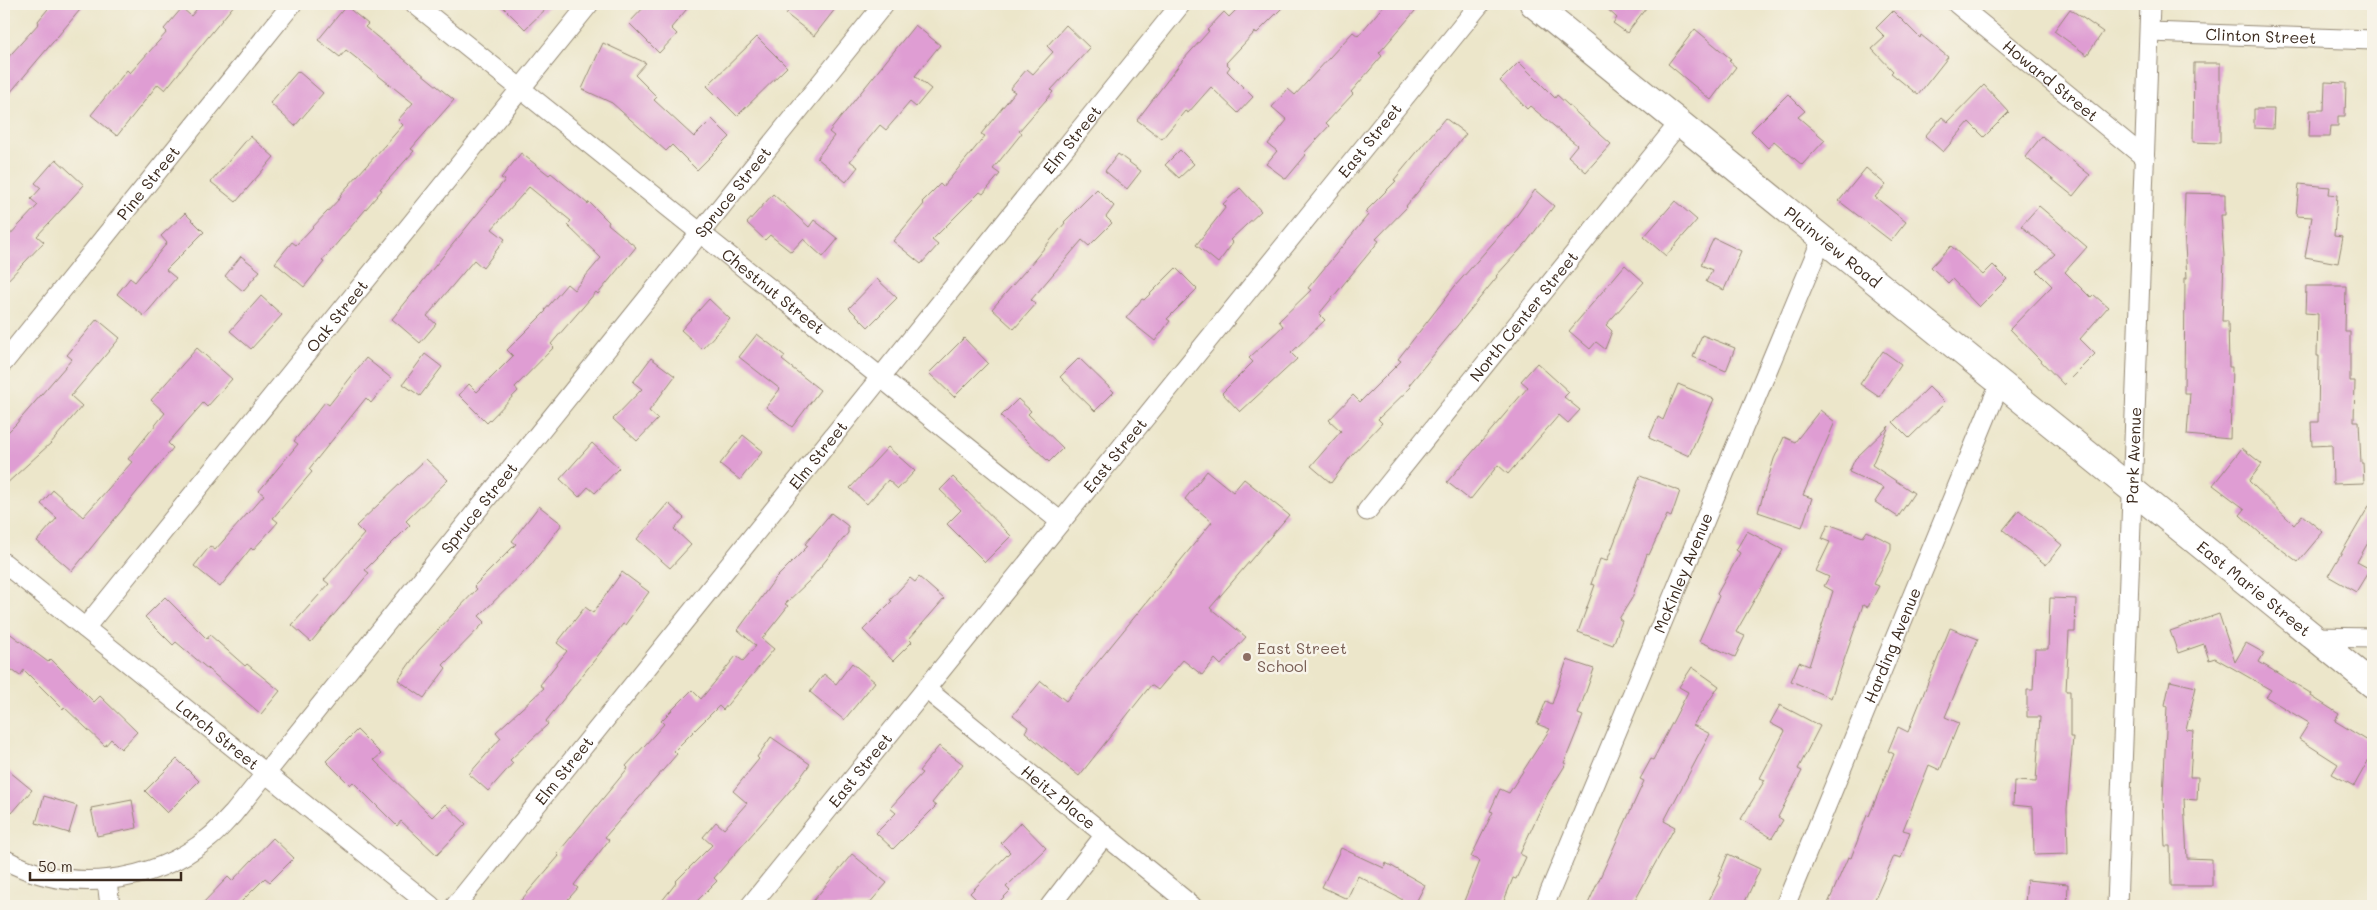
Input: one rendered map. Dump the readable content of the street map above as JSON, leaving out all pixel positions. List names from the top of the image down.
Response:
{
  "streets": {
    "main road": ["Plainview Road", "East Marie Street"],
    "street": [
      "Clinton Street",
      "Howard Street",
      "Elm Street",
      "East Street",
      "Pine Street",
      "Spruce Street",
      "Chestnut Street",
      "Oak Street",
      "North Center Street",
      "Park Avenue",
      "McKinley Avenue",
      "Harding Avenue",
      "Larch Street",
      "Heitz Place"
    ]
  },
  "crossings": [
    ["Clinton Street", "Park Avenue"],
    ["Howard Street", "Park Avenue"],
    ["Elm Street", "Chestnut Street"],
    ["East Street", "Chestnut Street"],
    ["East Street", "Heitz Place"],
    ["Spruce Street", "Chestnut Street"],
    ["Spruce Street", "Larch Street"],
    ["Plainview Road", "North Center Street"],
    ["Plainview Road", "Park Avenue"],
    ["Plainview Road", "McKinley Avenue"],
    ["Plainview Road", "East Marie Street"],
    ["Plainview Road", "Harding Avenue"],
    ["Chestnut Street", "Oak Street"],
    ["Oak Street", "Larch Street"],
    ["Park Avenue", "East Marie Street"]
  ],
  "places": ["East Street School"],
  "scale_bar": "50 m"
}
